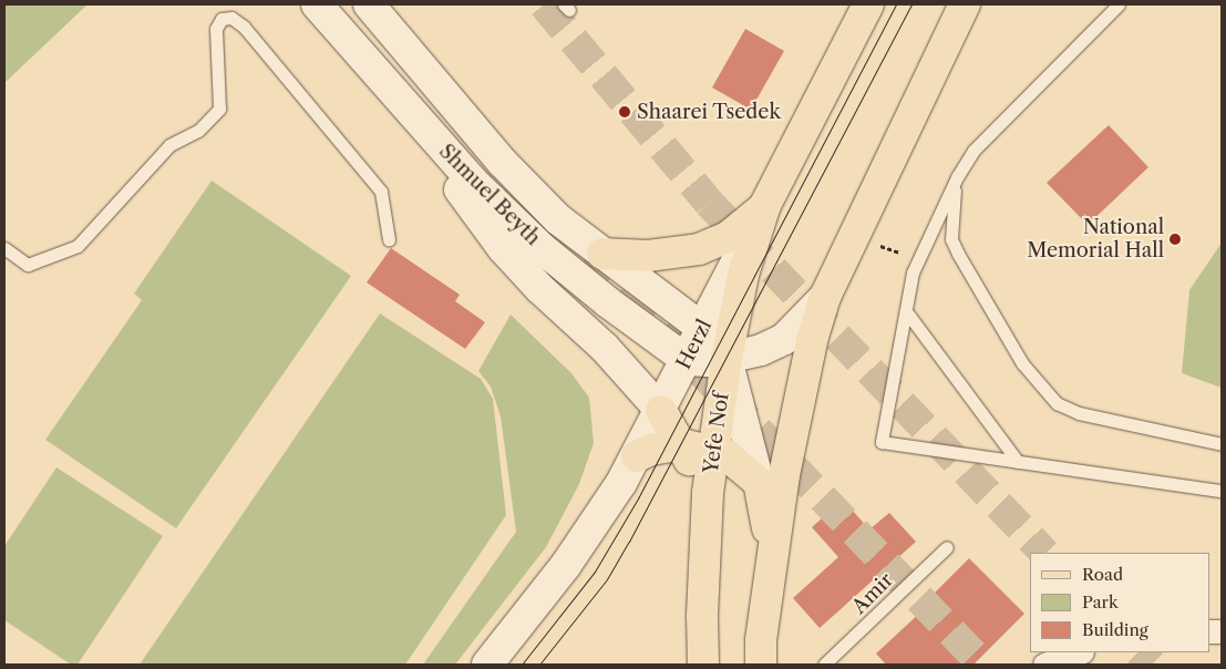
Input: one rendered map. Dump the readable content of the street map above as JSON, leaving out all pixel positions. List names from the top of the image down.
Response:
{
  "streets": {
    "main road": ["Herzl", "Yefe Nof"],
    "street": ["Shmuel Beyth"],
    "lane": ["Amir"]
  },
  "crossings": [
    ["Shmuel Beyth", "Herzl"],
    ["Shmuel Beyth", "Yefe Nof"],
    ["Herzl", "Yefe Nof"]
  ],
  "places": ["Shaarei Tsedek", "National Memorial Hall"],
  "legend": ["Road", "Park", "Building"]
}
